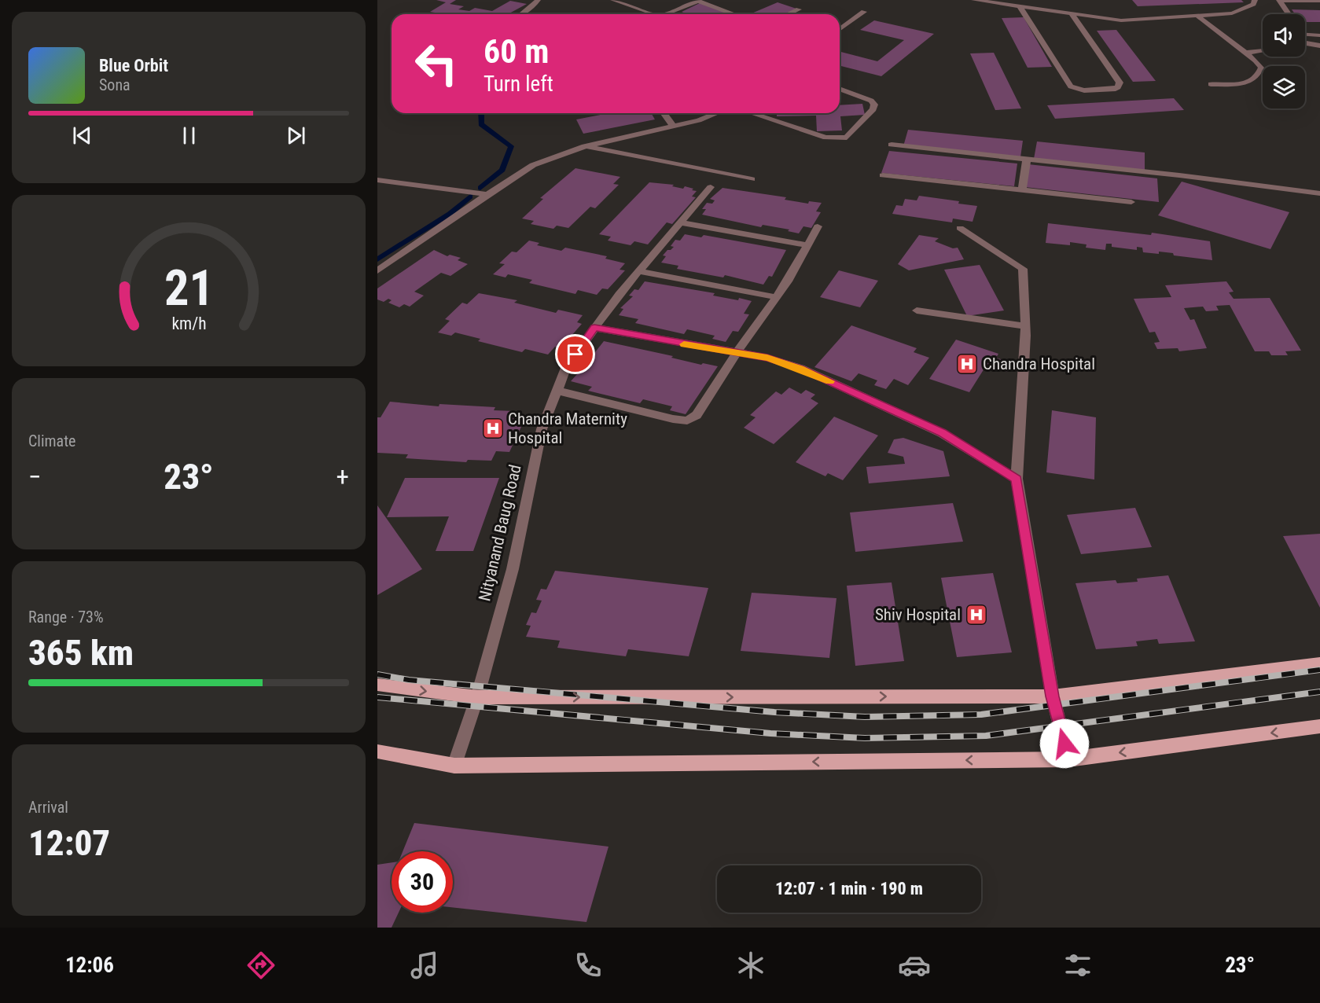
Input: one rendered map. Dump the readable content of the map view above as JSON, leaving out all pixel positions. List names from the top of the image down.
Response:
{
  "streets": {
    "street": ["Nityanand Baug Road"]
  },
  "places": {
    "hospital": ["Chandra Hospital", "Chandra Maternity Hospital", "Shiv Hospital"]
  },
  "page": {
    "turn": ["60 m", "Turn left"],
    "song": ["Blue Orbit", "Sona"],
    "tile": [
      "Climate",
      ["Range · 73%", "365 km"],
      ["Arrival", "12:07"]
    ],
    "heat": ["−", "23°", "+"],
    "limit": "30",
    "trip": "12:07 · 1 min · 190 m",
    "tabs": ["12:06", "23°"],
    "gauge": ["21", "km/h"]
  }
}
